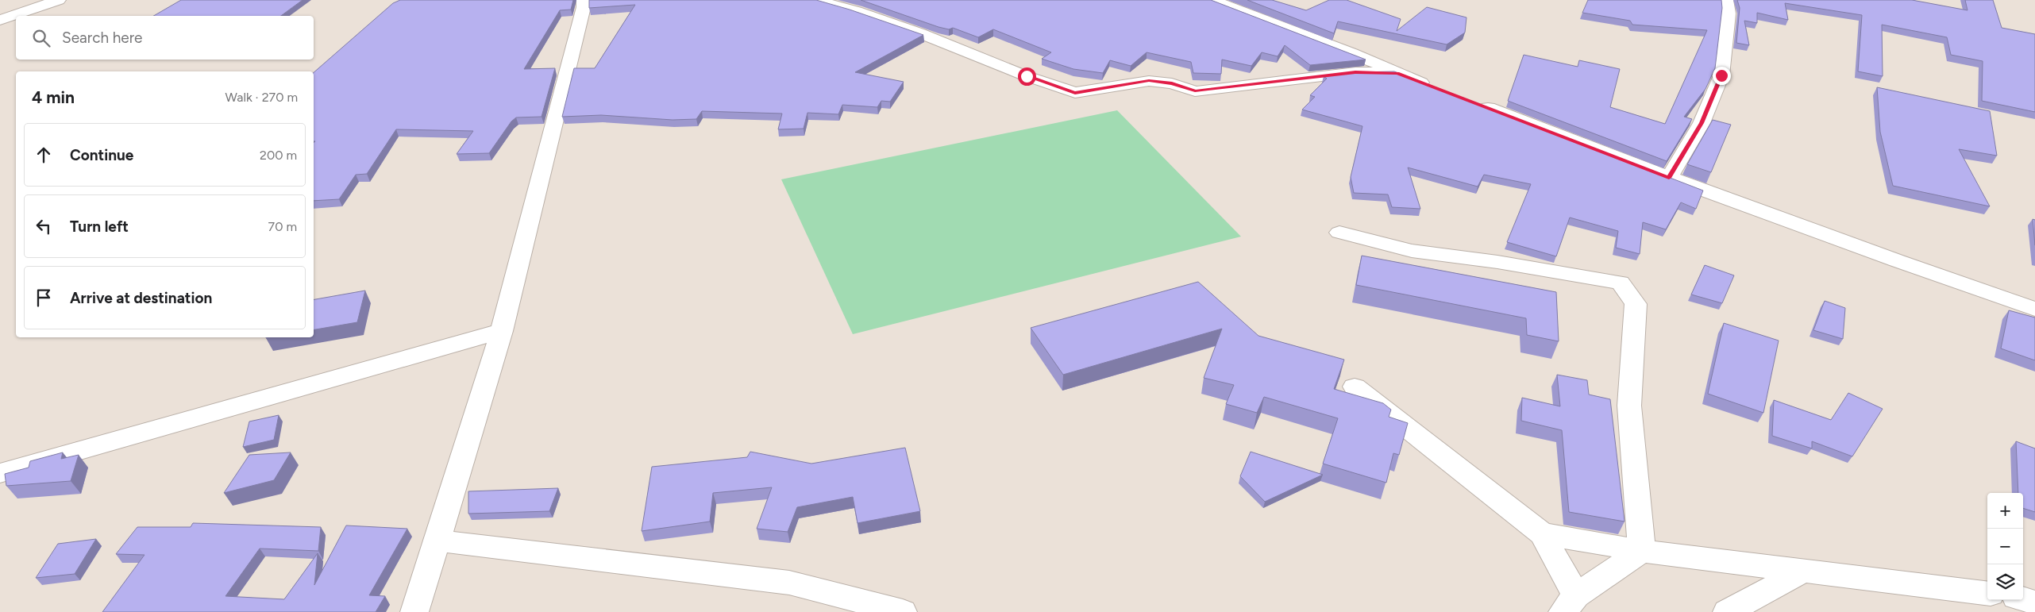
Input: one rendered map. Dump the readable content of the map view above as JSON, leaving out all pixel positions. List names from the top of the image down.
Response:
{
  "page": {
    "search": "Search here",
    "heading": ["4 min", "Walk · 270 m"],
    "list": [
      ["Continue", "200 m"],
      ["Turn left", "70 m"],
      "Arrive at destination"
    ],
    "map_buttons": ["+", "−"]
  }
}
